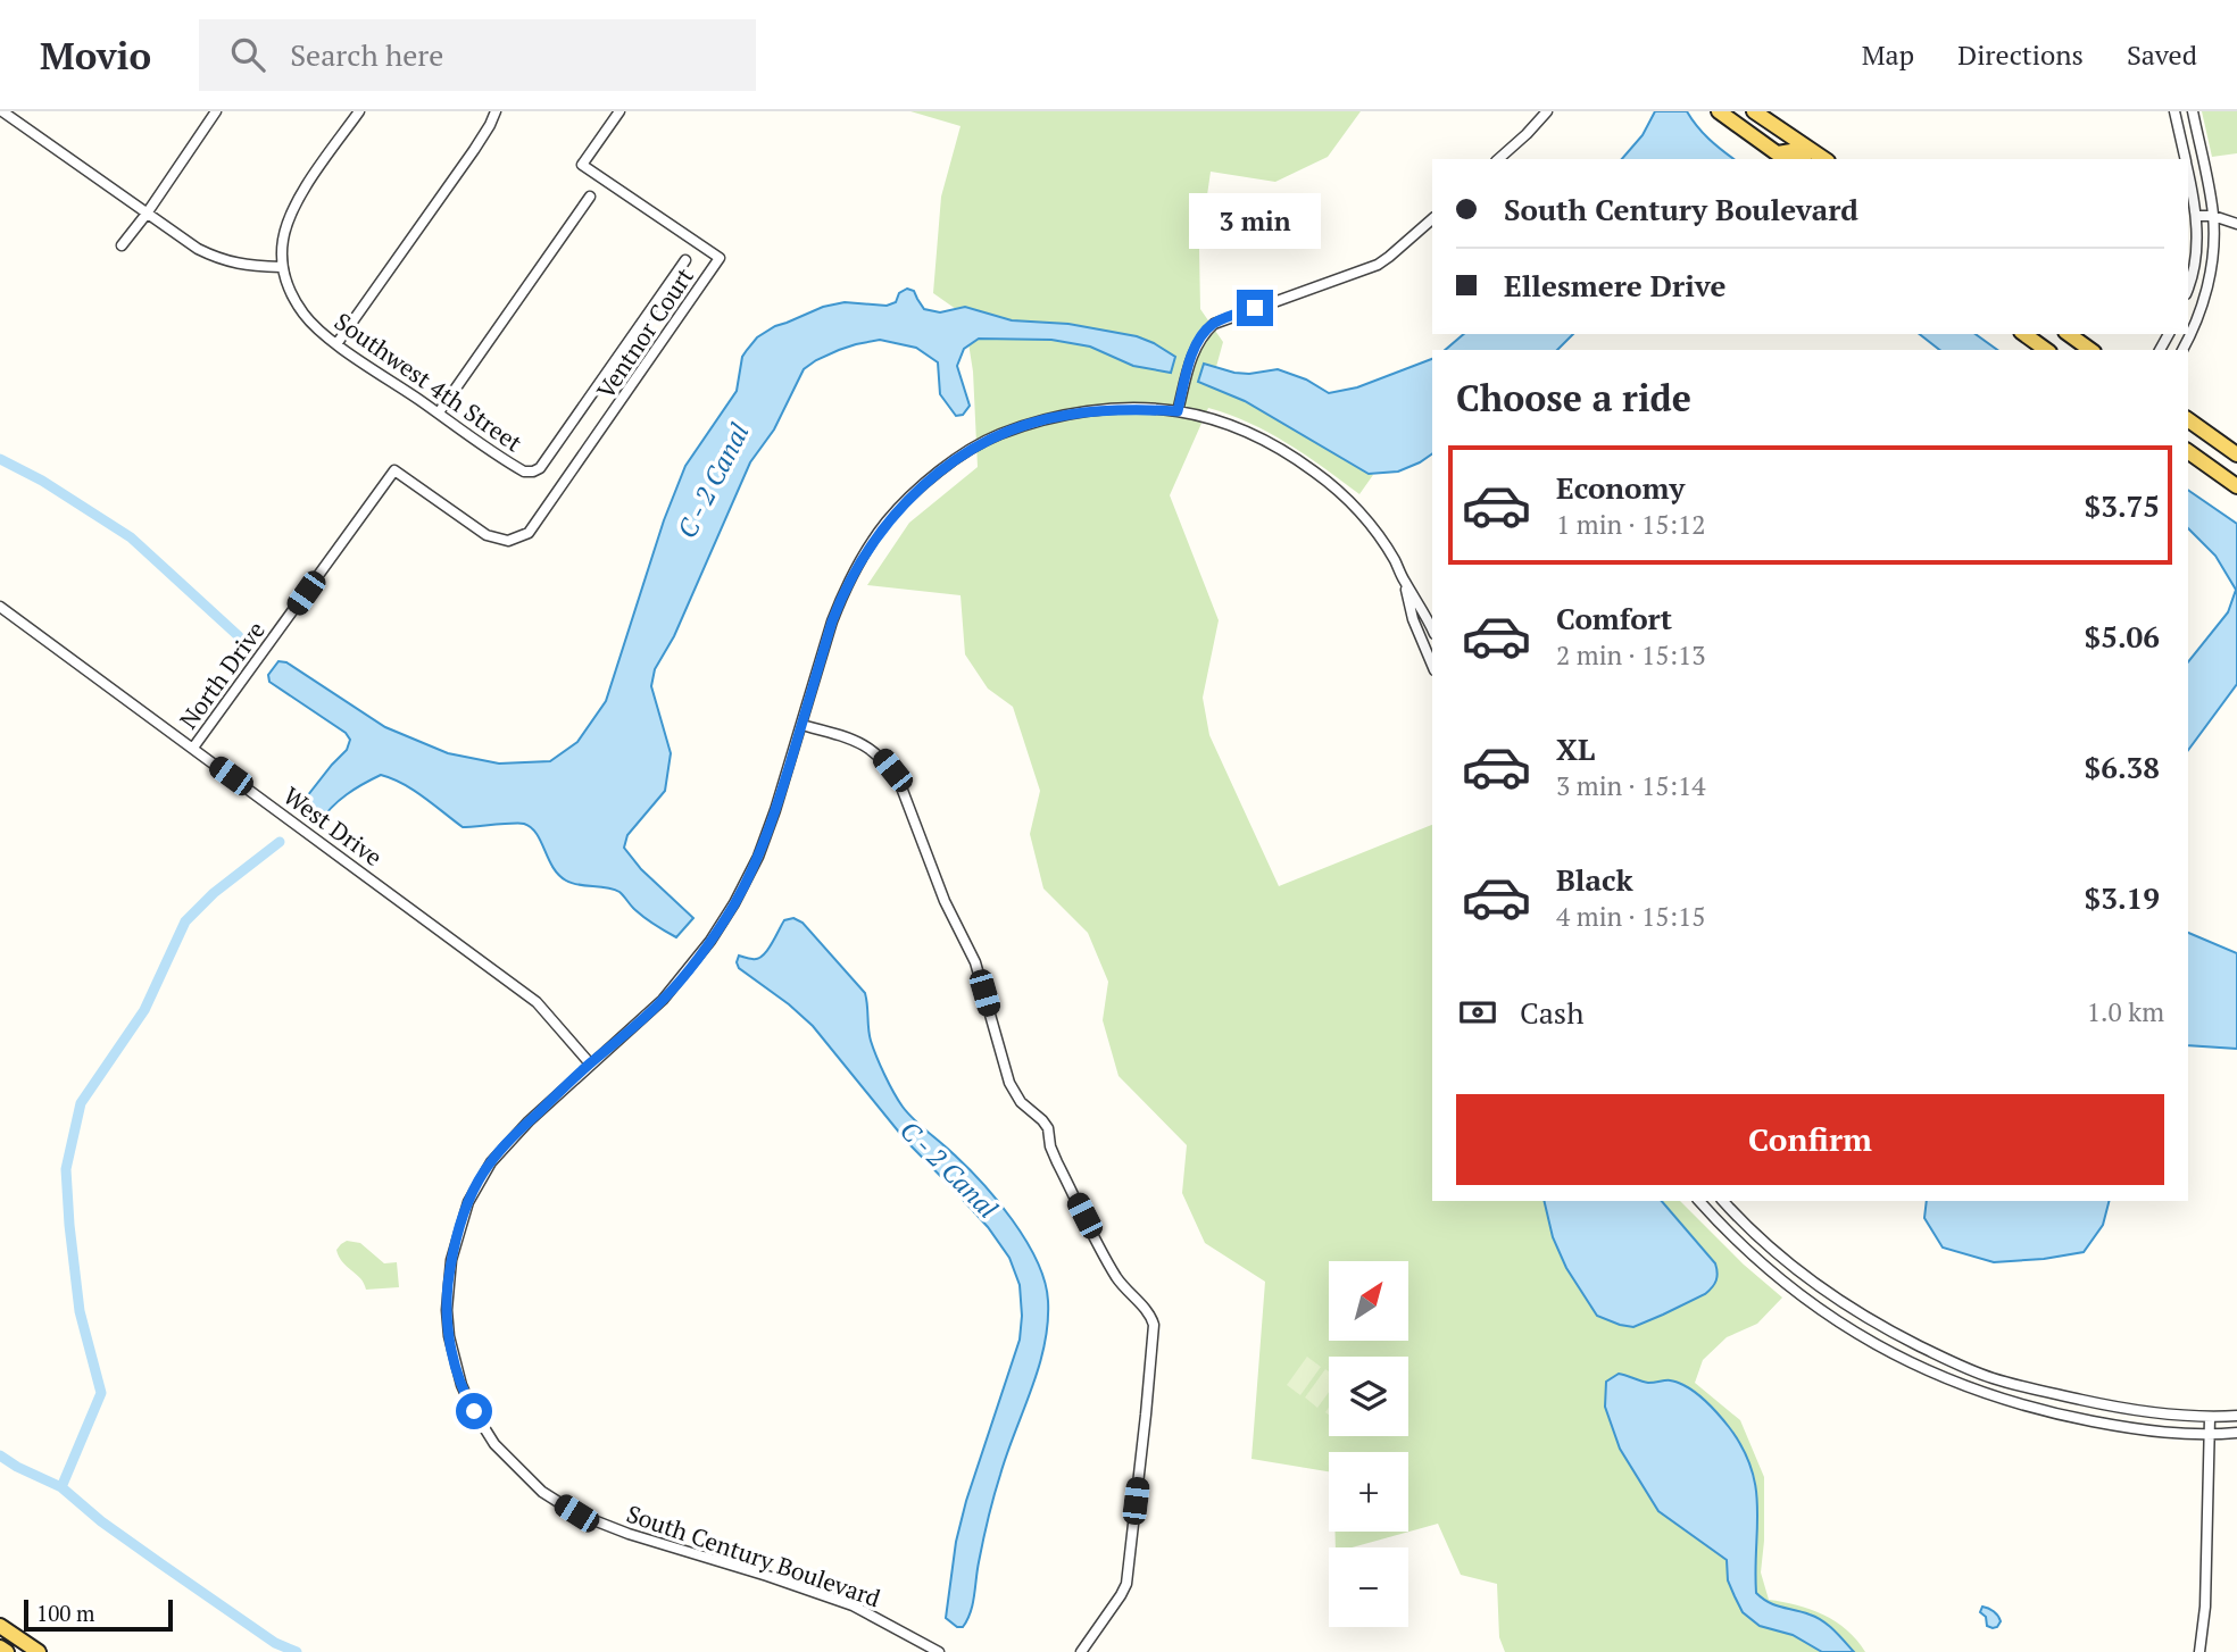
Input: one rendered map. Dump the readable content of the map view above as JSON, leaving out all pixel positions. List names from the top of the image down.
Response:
{
  "streets": {
    "street": [
      "Ventnor Court",
      "Southwest 4th Street",
      "North Drive",
      "West Drive",
      "South Century Boulevard"
    ]
  },
  "crossings": [
    ["Ventnor Court", "North Drive"],
    ["North Drive", "West Drive"],
    ["West Drive", "South Century Boulevard"]
  ],
  "water": ["C - 2 Canal"],
  "scale_bar": "100 m",
  "north": "top right",
  "page": {
    "header": "Movio",
    "search": "Search here",
    "nav": ["Map", "Directions", "Saved"],
    "banner": ["South Century Boulevard", "Ellesmere Drive"],
    "bubble": "3 min",
    "heading": "Choose a ride",
    "list": [
      {
        "name": "Economy",
        "note": "1 min · 15:12",
        "value": "$3.75"
      },
      {
        "name": "Comfort",
        "note": "2 min · 15:13",
        "value": "$5.06"
      },
      {
        "name": "XL",
        "note": "3 min · 15:14",
        "value": "$6.38"
      },
      {
        "name": "Black",
        "note": "4 min · 15:15",
        "value": "$3.19"
      }
    ],
    "pay": ["Cash", "1.0 km"],
    "buttons": "Confirm",
    "map_buttons": ["+", "−"],
    "scale": "100 m"
  }
}
